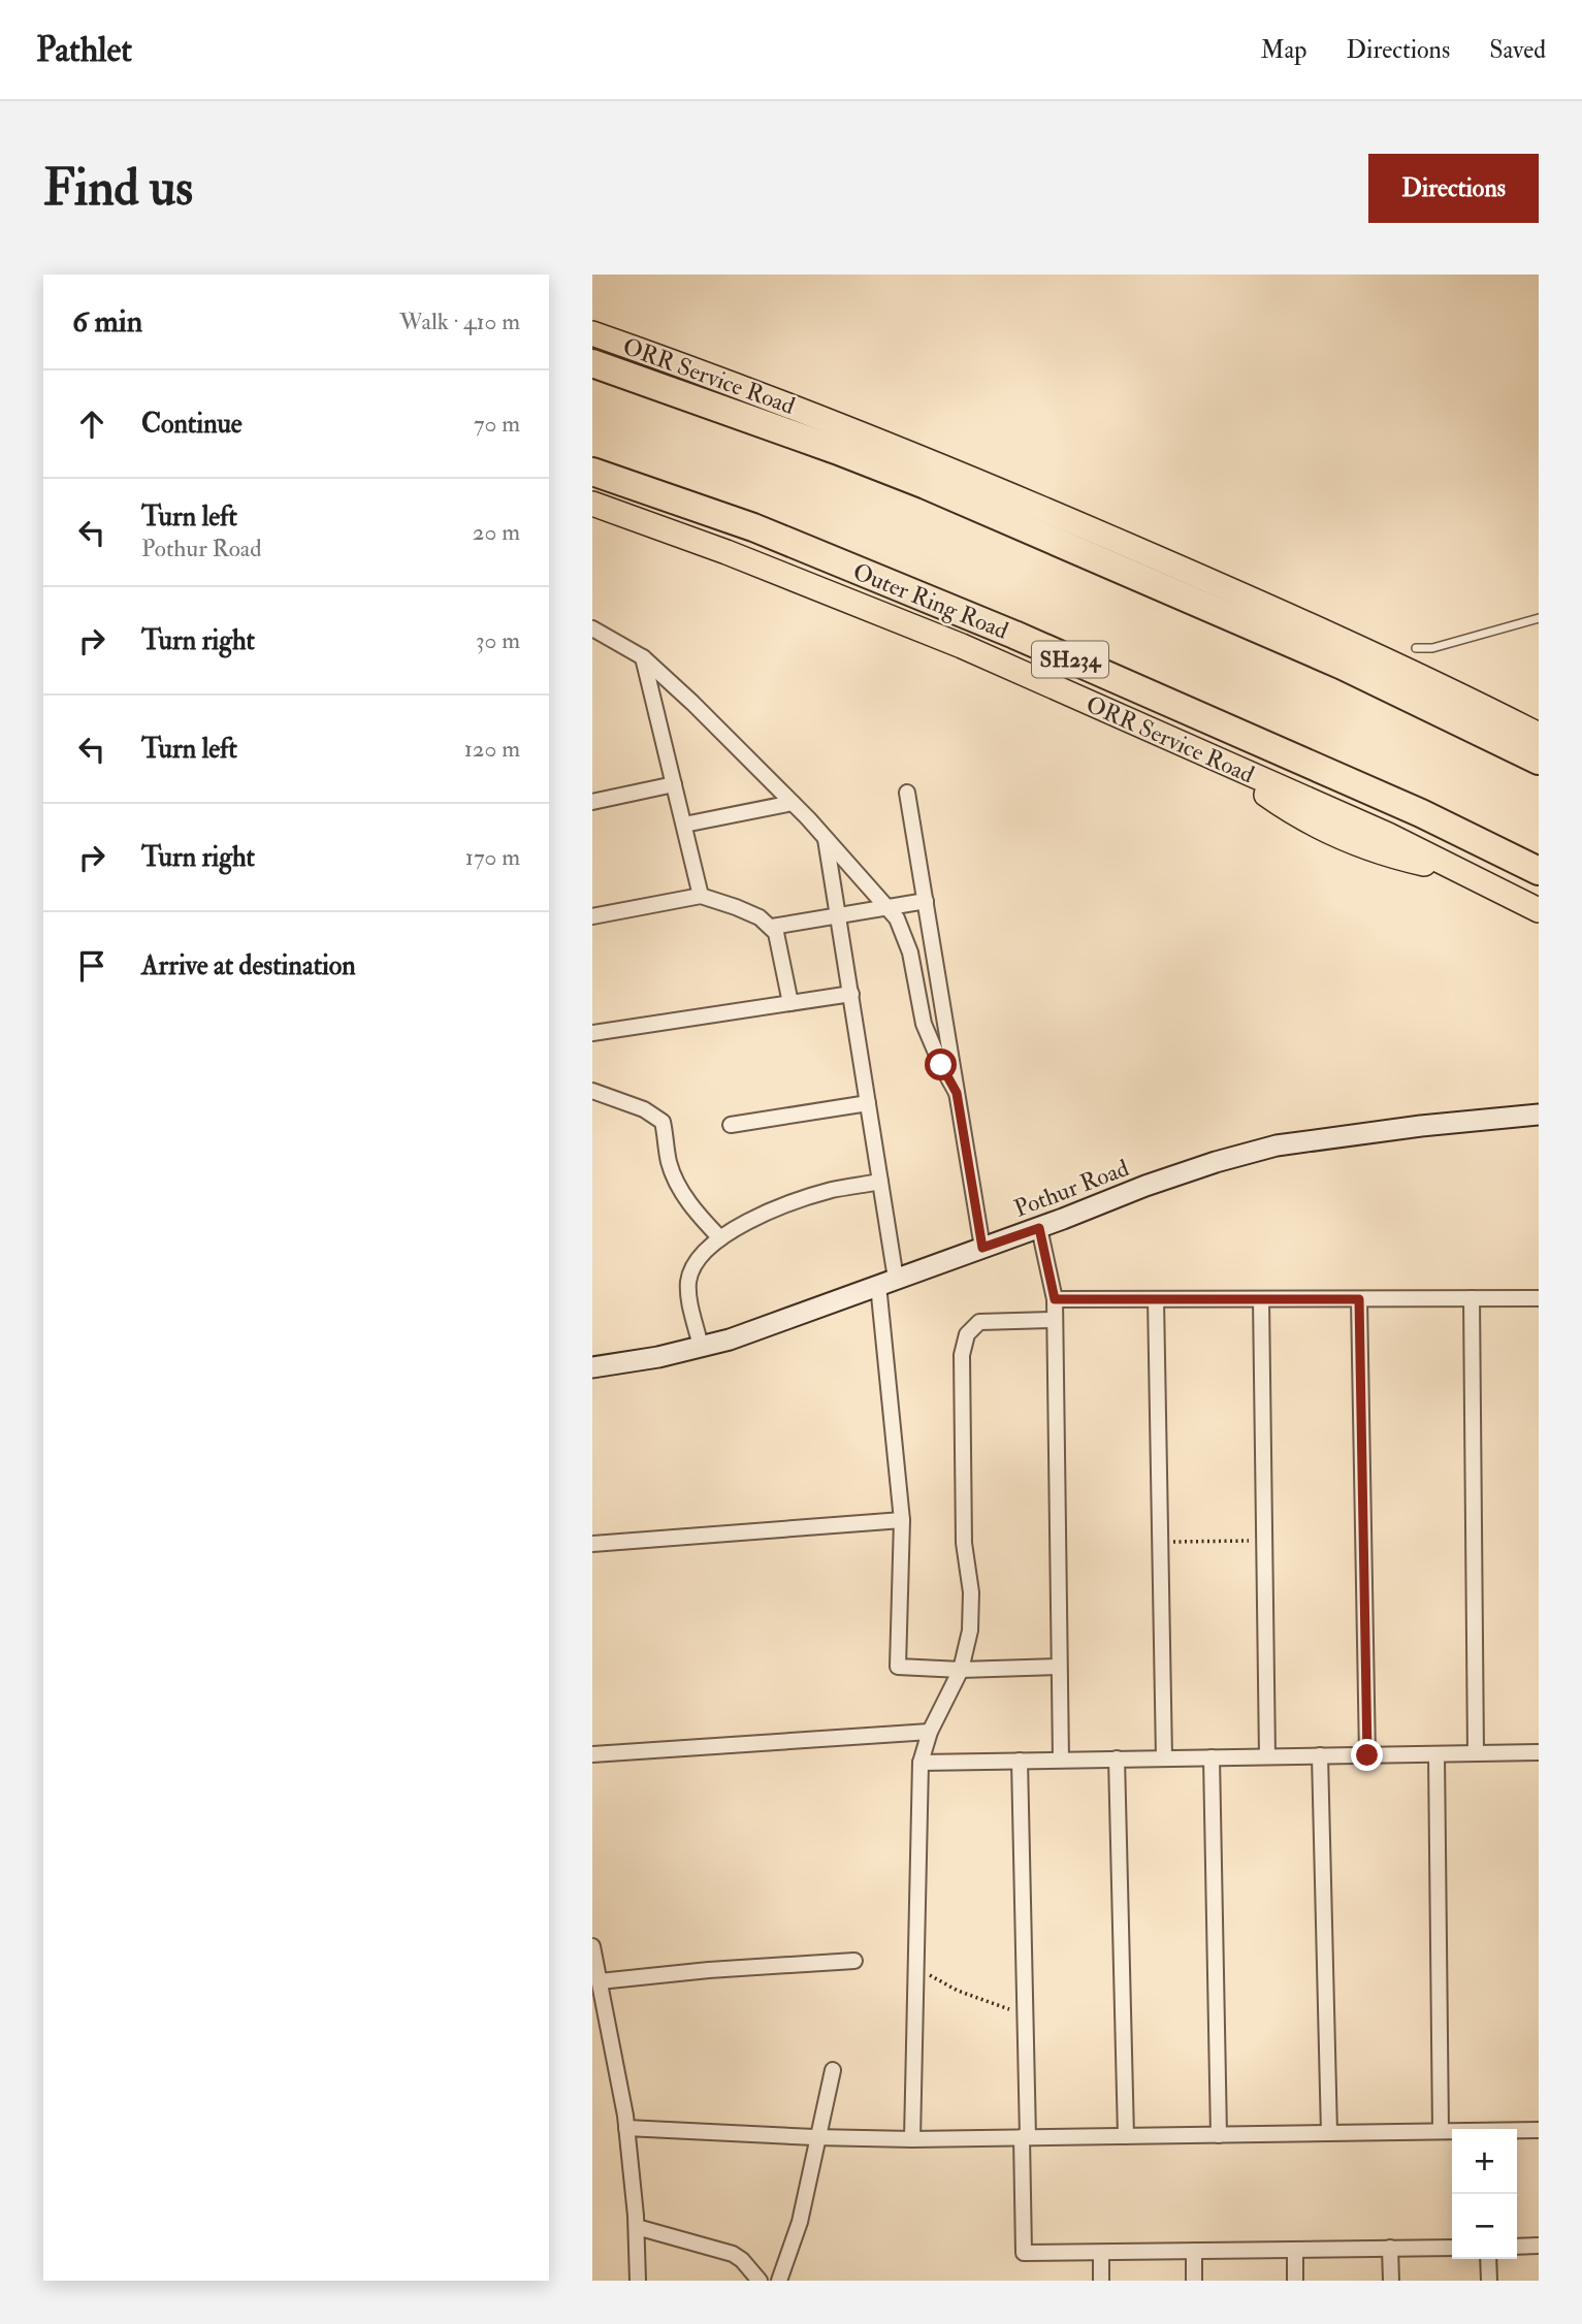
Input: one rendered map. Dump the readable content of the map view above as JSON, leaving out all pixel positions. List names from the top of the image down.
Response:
{
  "streets": {
    "highway": ["Outer Ring Road", "SH234"],
    "main road": ["ORR Service Road"],
    "street": ["Pothur Road"]
  },
  "page": {
    "header": "Pathlet",
    "nav": ["Map", "Directions", "Saved"],
    "buttons": "Directions",
    "title": "Find us",
    "heading": ["6 min", "Walk · 410 m"],
    "list": [
      ["Continue", "70 m"],
      ["Turn left", "Pothur Road", "20 m"],
      ["Turn right", "30 m"],
      ["Turn left", "120 m"],
      ["Turn right", "170 m"],
      "Arrive at destination"
    ],
    "map_buttons": ["+", "−"]
  }
}
